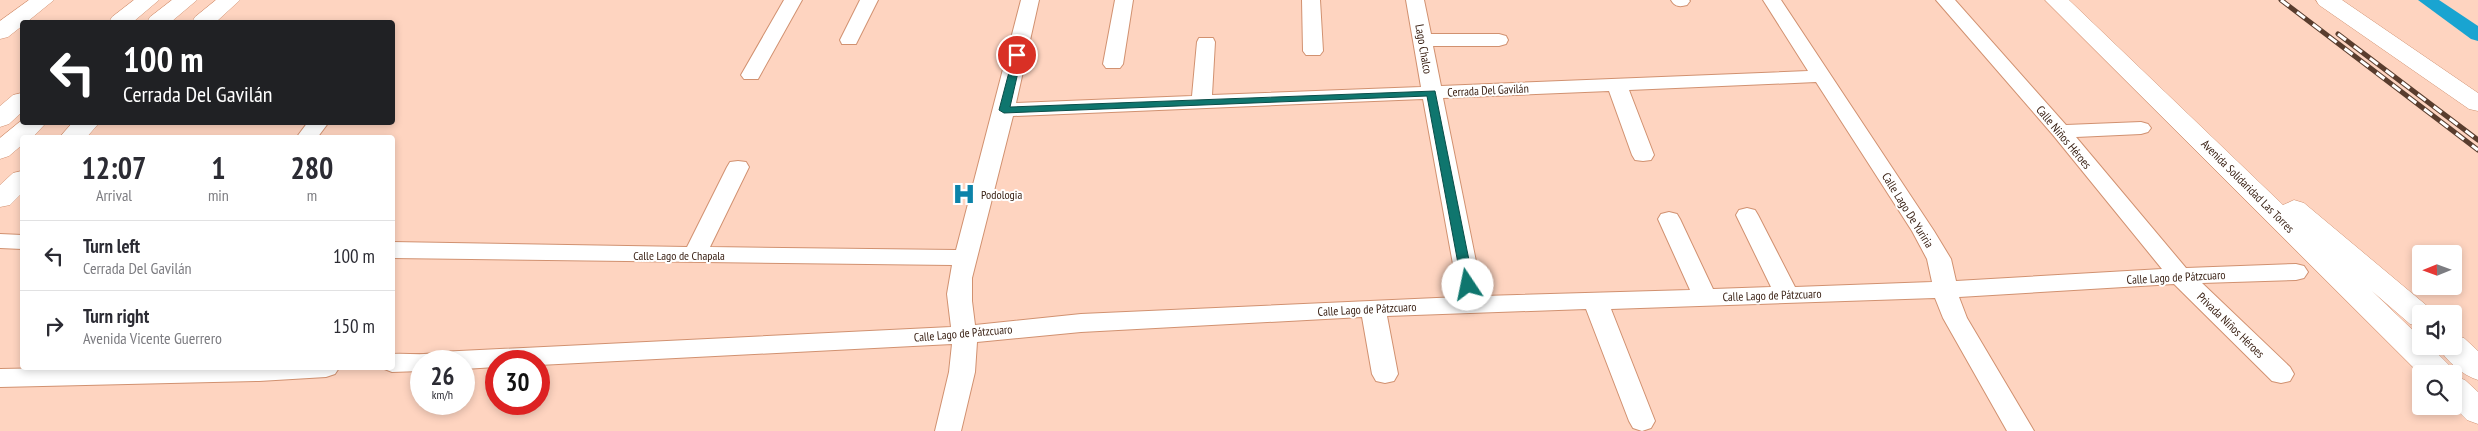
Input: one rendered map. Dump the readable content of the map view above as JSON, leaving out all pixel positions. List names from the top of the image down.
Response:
{
  "streets": {
    "main road": ["Avenida Solidaridad Las Torres"],
    "street": [
      "Lago Chalco",
      "Cerrada Del Gavilán",
      "Calle Niños Héroes",
      "Calle Lago De Yuriria",
      "Calle Lago de Chapala",
      "Calle Lago de Pátzcuaro",
      "Privada Niños Héroes"
    ]
  },
  "crossings": [
    ["Lago Chalco", "Cerrada Del Gavilán"],
    ["Lago Chalco", "Calle Lago de Pátzcuaro"],
    ["Cerrada Del Gavilán", "Calle Lago De Yuriria"],
    ["Calle Niños Héroes", "Calle Lago de Pátzcuaro"],
    ["Calle Niños Héroes", "Privada Niños Héroes"],
    ["Calle Lago De Yuriria", "Calle Lago de Pátzcuaro"],
    ["Calle Lago de Pátzcuaro", "Privada Niños Héroes"]
  ],
  "places": {
    "hospital": ["Podologia"]
  },
  "north": "left",
  "page": {
    "turn": ["100 m", "Cerrada Del Gavilán"],
    "eta": [
      "12:07",
      "Arrival",
      "1",
      "min",
      "280",
      "m"
    ],
    "list": [
      {
        "name": "Turn left",
        "note": "Cerrada Del Gavilán",
        "value": "100 m"
      },
      {
        "name": "Turn right",
        "note": "Avenida Vicente Guerrero",
        "value": "150 m"
      }
    ],
    "speed": "26 km/h",
    "limit": "30"
  }
}
